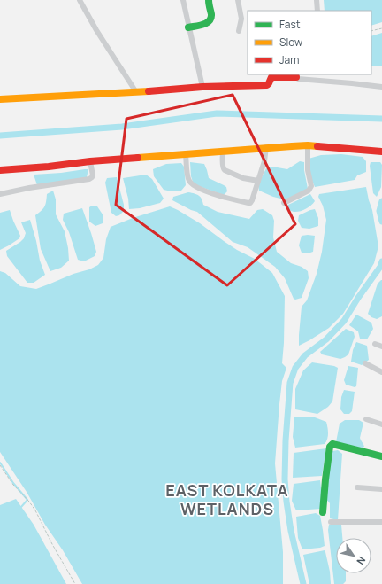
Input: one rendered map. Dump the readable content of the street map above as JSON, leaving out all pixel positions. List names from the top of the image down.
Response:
{
  "districts": ["EAST KOLKATA WETLANDS"],
  "legend": ["Fast", "Slow", "Jam"],
  "north": "bottom right"
}
